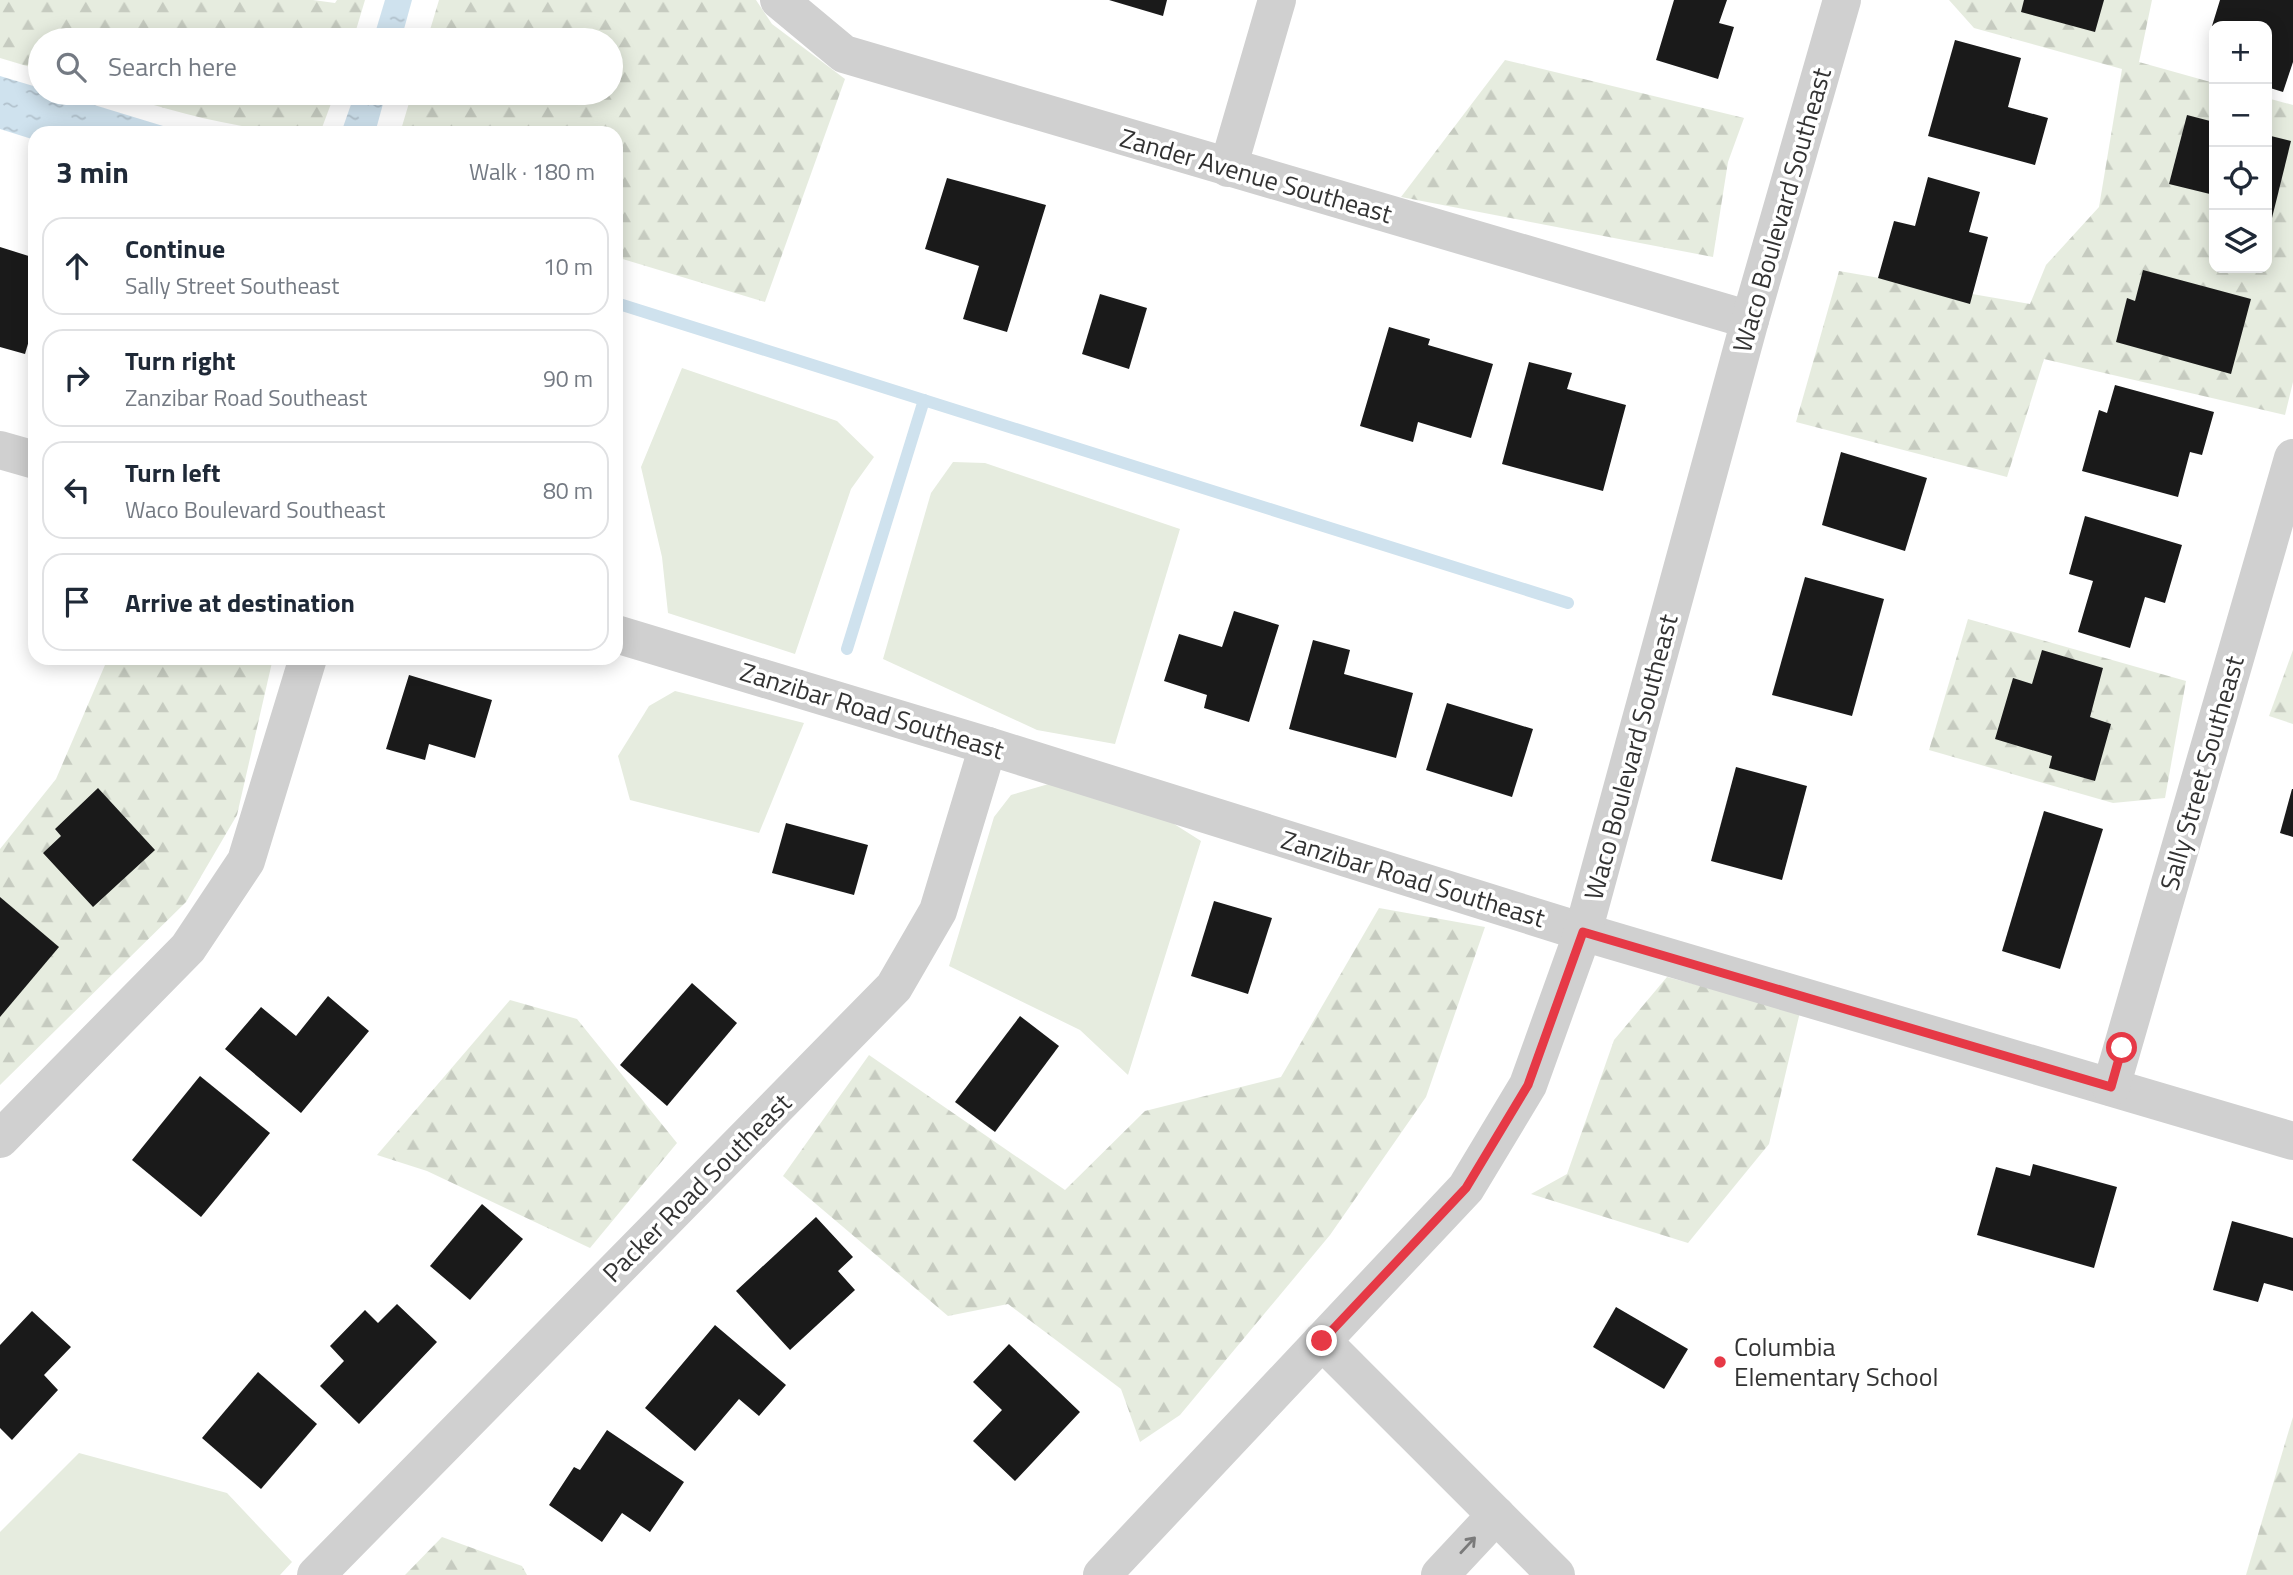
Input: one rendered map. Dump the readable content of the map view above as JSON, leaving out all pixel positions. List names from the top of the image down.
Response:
{
  "streets": {
    "street": [
      "Zander Avenue Southeast",
      "Waco Boulevard Southeast",
      "Zanzibar Road Southeast",
      "Sally Street Southeast",
      "Packer Road Southeast"
    ]
  },
  "crossings": [
    ["Zander Avenue Southeast", "Waco Boulevard Southeast"],
    ["Waco Boulevard Southeast", "Zanzibar Road Southeast"],
    ["Zanzibar Road Southeast", "Sally Street Southeast"],
    ["Zanzibar Road Southeast", "Packer Road Southeast"]
  ],
  "places": ["Columbia Elementary School"],
  "page": {
    "map_buttons": ["+", "−"],
    "search": "Search here",
    "heading": ["3 min", "Walk · 180 m"],
    "list": [
      ["Continue", "Sally Street Southeast", "10 m"],
      ["Turn right", "Zanzibar Road Southeast", "90 m"],
      ["Turn left", "Waco Boulevard Southeast", "80 m"],
      "Arrive at destination"
    ]
  }
}
